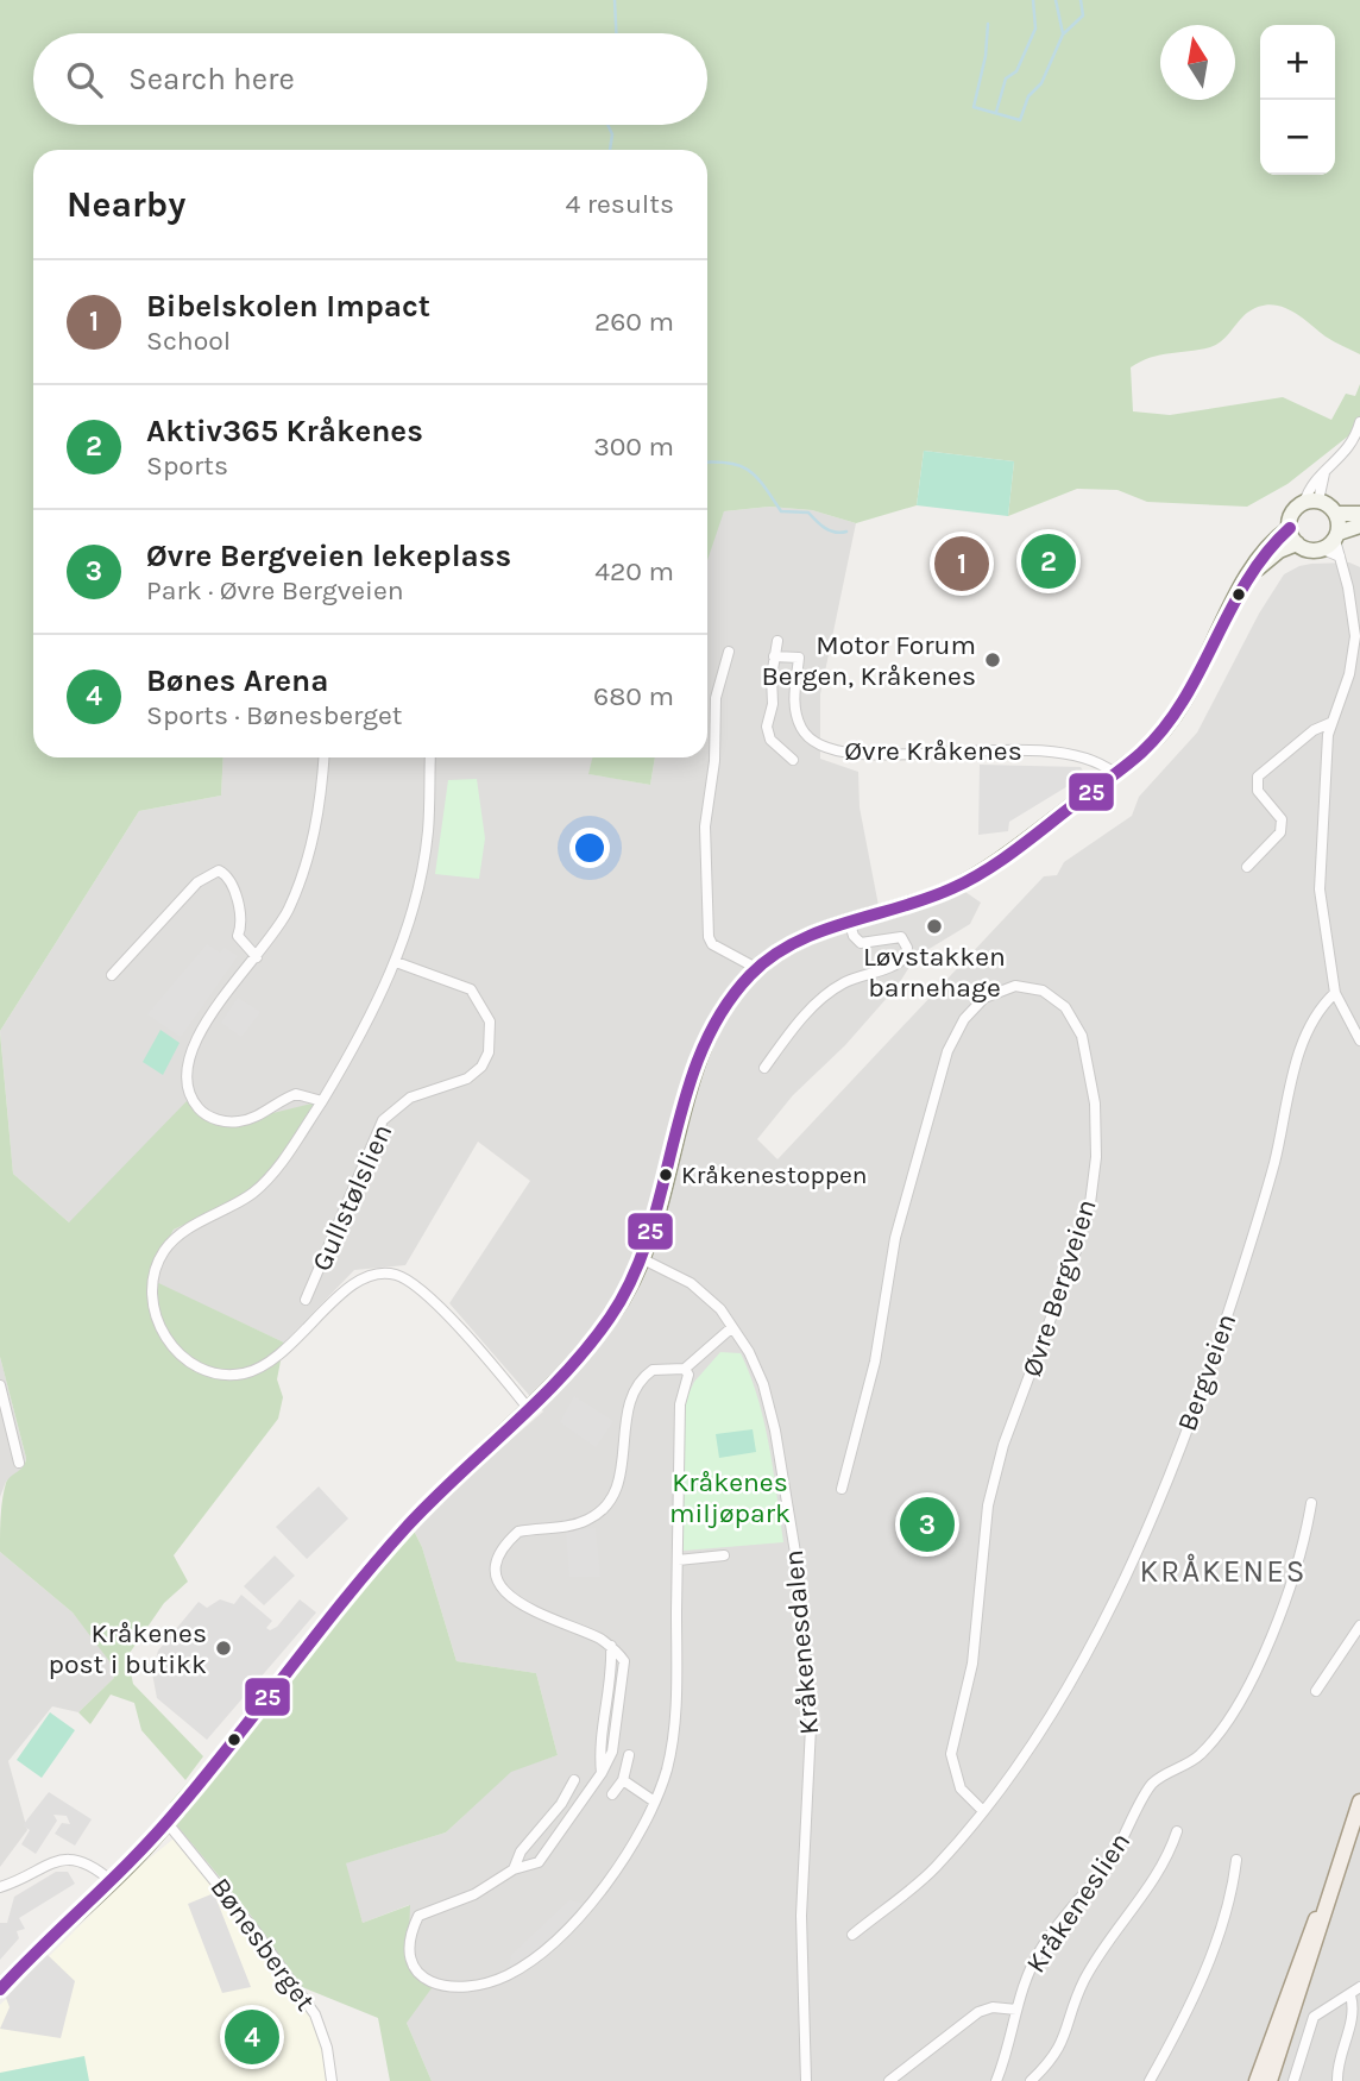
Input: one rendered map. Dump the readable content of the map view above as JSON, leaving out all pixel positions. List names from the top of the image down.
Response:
{
  "streets": {
    "street": [
      "Øvre Kråkenes",
      "Gullstølslien",
      "Øvre Bergveien",
      "Bergveien",
      "Kråkenesdalen",
      "Kråkeneslien",
      "Bønesberget"
    ]
  },
  "crossings": [
    ["Øvre Bergveien", "Bergveien"]
  ],
  "districts": ["KRÅKENES"],
  "parks": ["Kråkenes miljøpark"],
  "places": [
    "Motor Forum Bergen, Kråkenes",
    "Løvstakken barnehage",
    "Kråkenestoppen",
    "Kråkenes post i butikk"
  ],
  "lines": ["transit line 25"],
  "north": "top",
  "page": {
    "map_buttons": ["+", "−"],
    "search": "Search here",
    "heading": ["Nearby", "4 results"],
    "list": [
      {
        "mark": "1",
        "name": "Bibelskolen Impact",
        "note": "School",
        "value": "260 m"
      },
      {
        "mark": "2",
        "name": "Aktiv365 Kråkenes",
        "note": "Sports",
        "value": "300 m"
      },
      {
        "mark": "3",
        "name": "Øvre Bergveien lekeplass",
        "note": "Park · Øvre Bergveien",
        "value": "420 m"
      },
      {
        "mark": "4",
        "name": "Bønes Arena",
        "note": "Sports · Bønesberget",
        "value": "680 m"
      }
    ],
    "pins": [
      "2",
      "1",
      "3",
      "4"
    ]
  }
}
